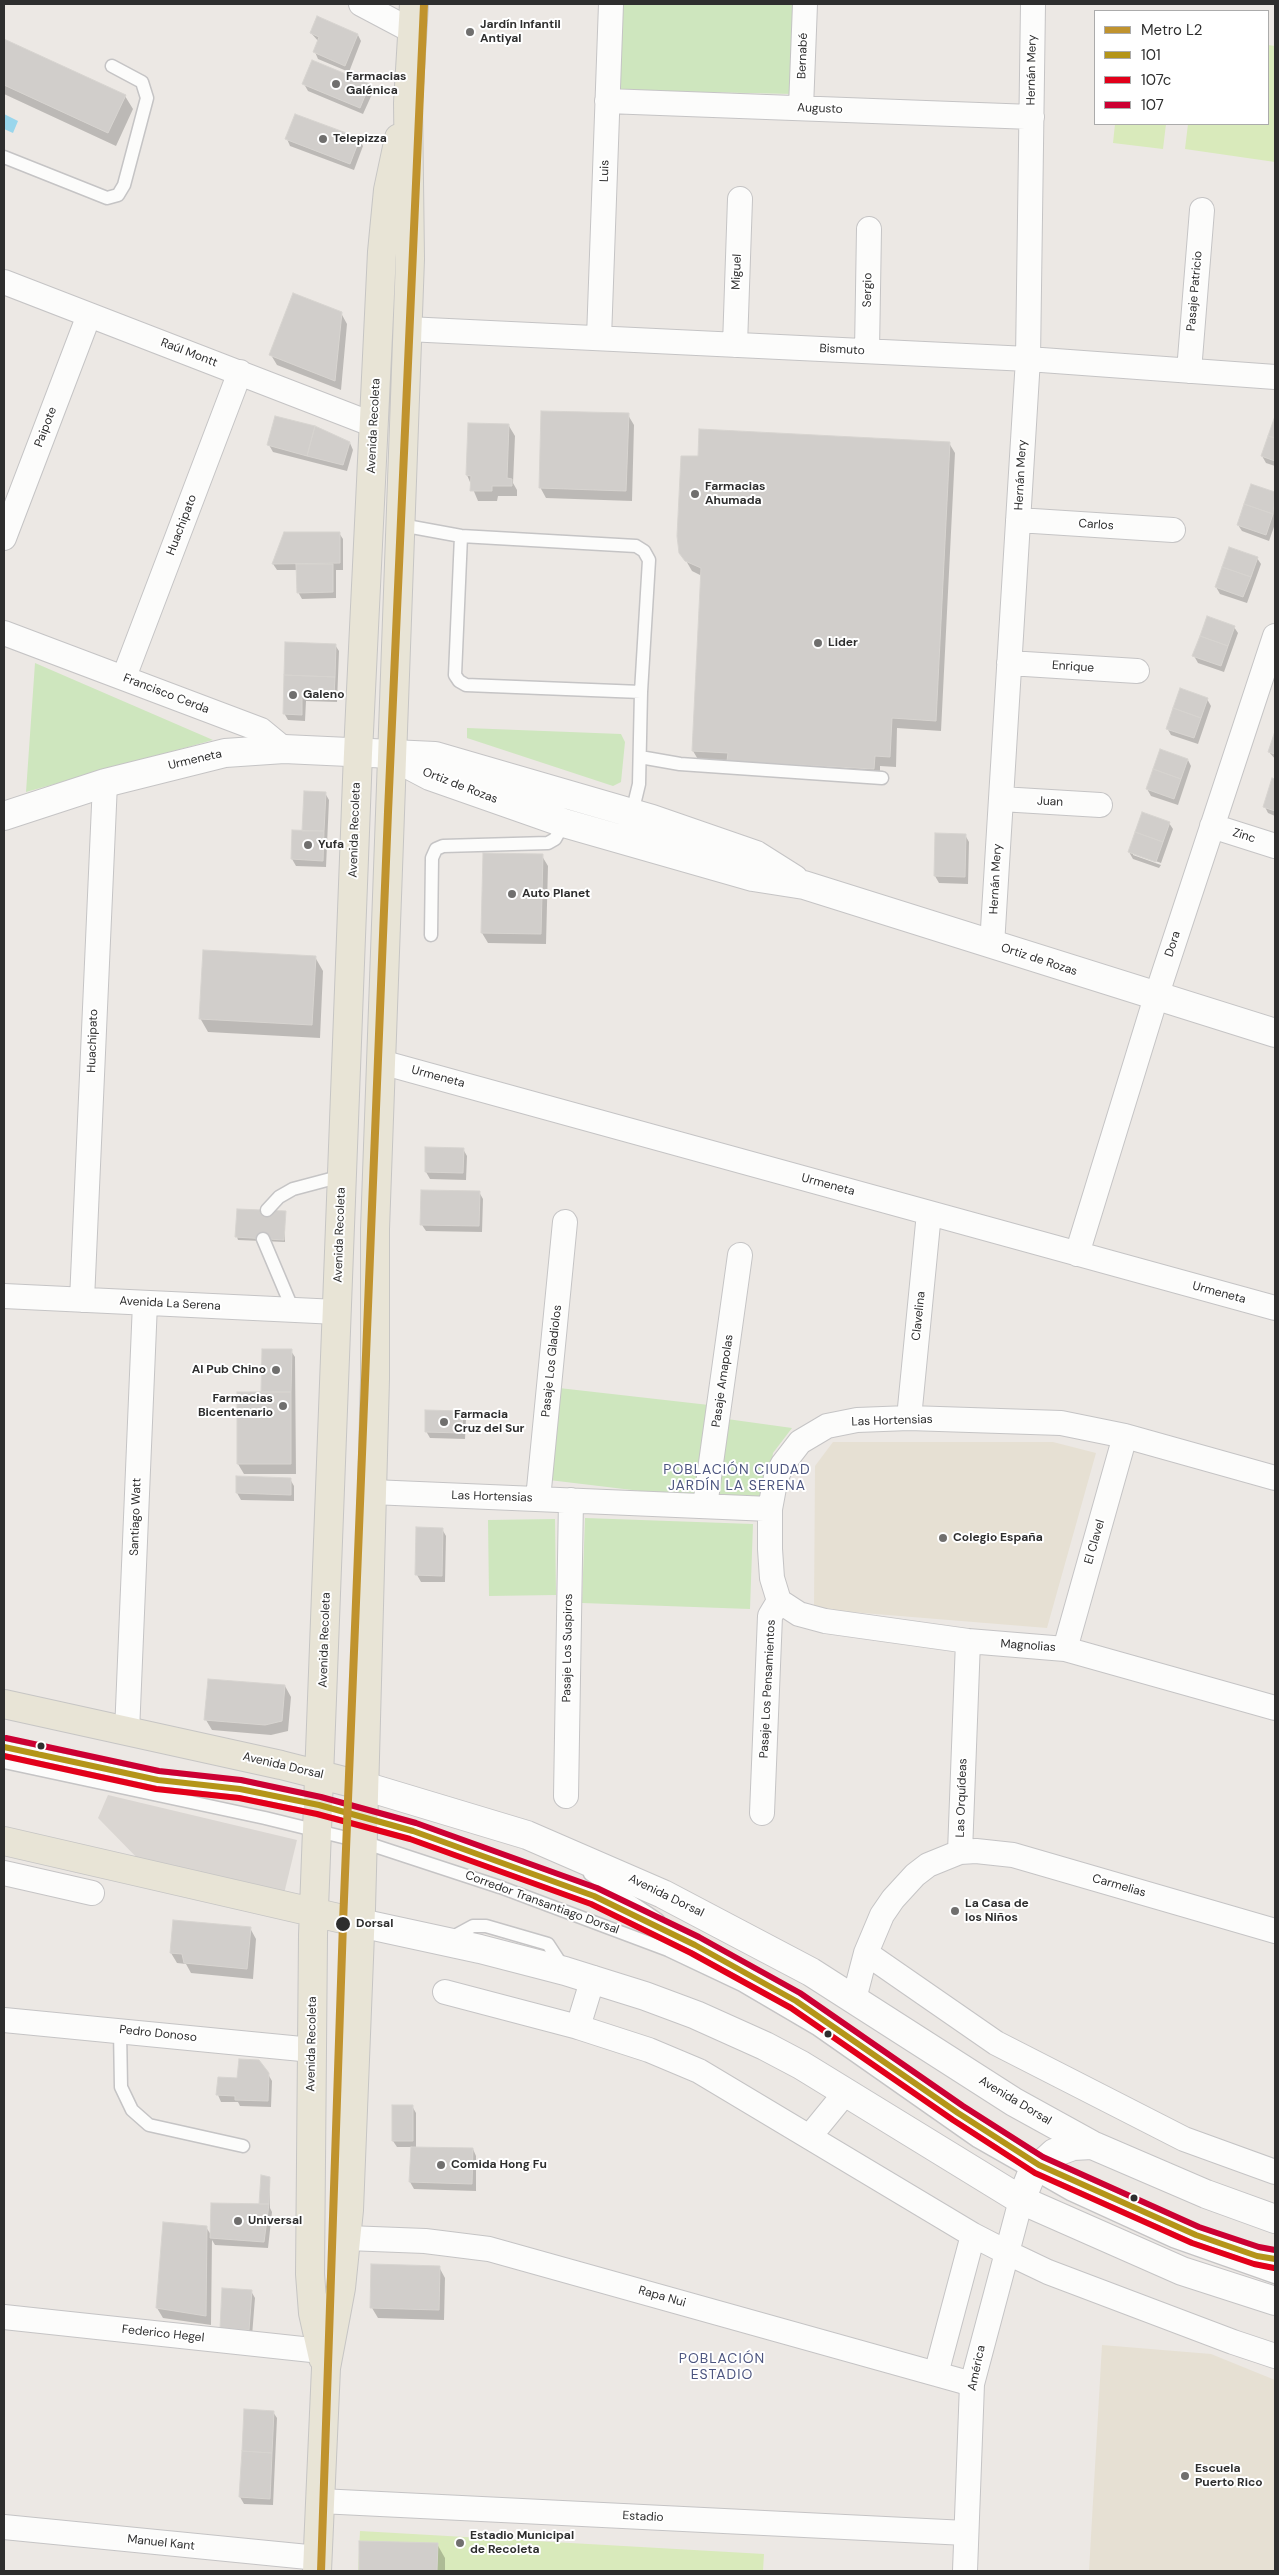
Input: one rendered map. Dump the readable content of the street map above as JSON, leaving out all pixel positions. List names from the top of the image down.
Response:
{
  "streets": {
    "main road": [
      "Avenida Recoleta",
      "Urmeneta",
      "Ortiz de Rozas",
      "Avenida Dorsal"
    ],
    "street": [
      "Bernabé",
      "Hernán Mery",
      "Augusto",
      "Luis",
      "Miguel",
      "Sergio",
      "Pasaje Patricio",
      "Bismuto",
      "Raúl Montt",
      "Paipote",
      "Huachipato",
      "Carlos",
      "Enrique",
      "Francisco Cerda",
      "Juan",
      "Zinc",
      "Dora",
      "Avenida La Serena",
      "Clavelina",
      "Pasaje Los Gladiolos",
      "Pasaje Amapolas",
      "Las Hortensias",
      "Santiago Watt",
      "El Clavel",
      "Magnolias",
      "Pasaje Los Suspiros",
      "Pasaje Los Pensamientos",
      "Las Orquídeas",
      "Carmelias",
      "Pedro Donoso",
      "Rapa Nui",
      "Federico Hegel",
      "América",
      "Estadio",
      "Manuel Kant"
    ],
    "lane": ["Corredor Transantiago Dorsal"]
  },
  "crossings": [
    ["Bernabé", "Augusto"],
    ["Hernán Mery", "Augusto"],
    ["Hernán Mery", "Bismuto"],
    ["Hernán Mery", "Carlos"],
    ["Hernán Mery", "Enrique"],
    ["Hernán Mery", "Ortiz de Rozas"],
    ["Hernán Mery", "Juan"],
    ["Augusto", "Luis"],
    ["Luis", "Bismuto"],
    ["Miguel", "Bismuto"],
    ["Sergio", "Bismuto"],
    ["Pasaje Patricio", "Bismuto"],
    ["Bismuto", "Avenida Recoleta"],
    ["Raúl Montt", "Avenida Recoleta"],
    ["Raúl Montt", "Paipote"],
    ["Raúl Montt", "Huachipato"],
    ["Avenida Recoleta", "Urmeneta"],
    ["Avenida Recoleta", "Ortiz de Rozas"],
    ["Avenida Recoleta", "Avenida La Serena"],
    ["Avenida Recoleta", "Las Hortensias"],
    ["Avenida Recoleta", "Avenida Dorsal"],
    ["Avenida Recoleta", "Corredor Transantiago Dorsal"],
    ["Avenida Recoleta", "Pedro Donoso"],
    ["Avenida Recoleta", "Rapa Nui"],
    ["Avenida Recoleta", "Federico Hegel"],
    ["Avenida Recoleta", "Estadio"],
    ["Avenida Recoleta", "Manuel Kant"],
    ["Huachipato", "Francisco Cerda"],
    ["Huachipato", "Urmeneta"],
    ["Huachipato", "Avenida La Serena"],
    ["Francisco Cerda", "Urmeneta"],
    ["Urmeneta", "Ortiz de Rozas"],
    ["Urmeneta", "Dora"],
    ["Urmeneta", "Clavelina"],
    ["Ortiz de Rozas", "Dora"],
    ["Zinc", "Dora"],
    ["Avenida La Serena", "Santiago Watt"],
    ["Clavelina", "Las Hortensias"],
    ["Pasaje Los Gladiolos", "Las Hortensias"],
    ["Pasaje Amapolas", "Las Hortensias"],
    ["Las Hortensias", "El Clavel"],
    ["Las Hortensias", "Pasaje Los Suspiros"],
    ["Santiago Watt", "Avenida Dorsal"],
    ["El Clavel", "Magnolias"],
    ["Magnolias", "Pasaje Los Pensamientos"],
    ["Magnolias", "Las Orquídeas"],
    ["Avenida Dorsal", "Las Orquídeas"],
    ["Las Orquídeas", "Carmelias"],
    ["Rapa Nui", "América"],
    ["América", "Estadio"]
  ],
  "districts": ["POBLACIÓN CIUDAD JARDÍN LA SERENA", "POBLACIÓN ESTADIO"],
  "places": [
    "Jardín Infantil Antiyal",
    "Farmacias Galénica",
    "Telepizza",
    "Farmacias Ahumada",
    "Lider",
    "Galeno",
    "Yufa",
    "Auto Planet",
    "Al Pub Chino",
    "Farmacias Bicentenario",
    "Farmacia Cruz del Sur",
    "Colegio España",
    "La Casa de los Niños",
    "Dorsal",
    "Comida Hong Fu",
    "Universal",
    "Escuela Puerto Rico",
    "Estadio Municipal de Recoleta"
  ],
  "lines": [
    "metro line L2",
    "transit line 107",
    "transit line 101",
    "transit line 107c"
  ],
  "legend": [
    "Metro L2",
    "101",
    "107c",
    "107"
  ]
}
